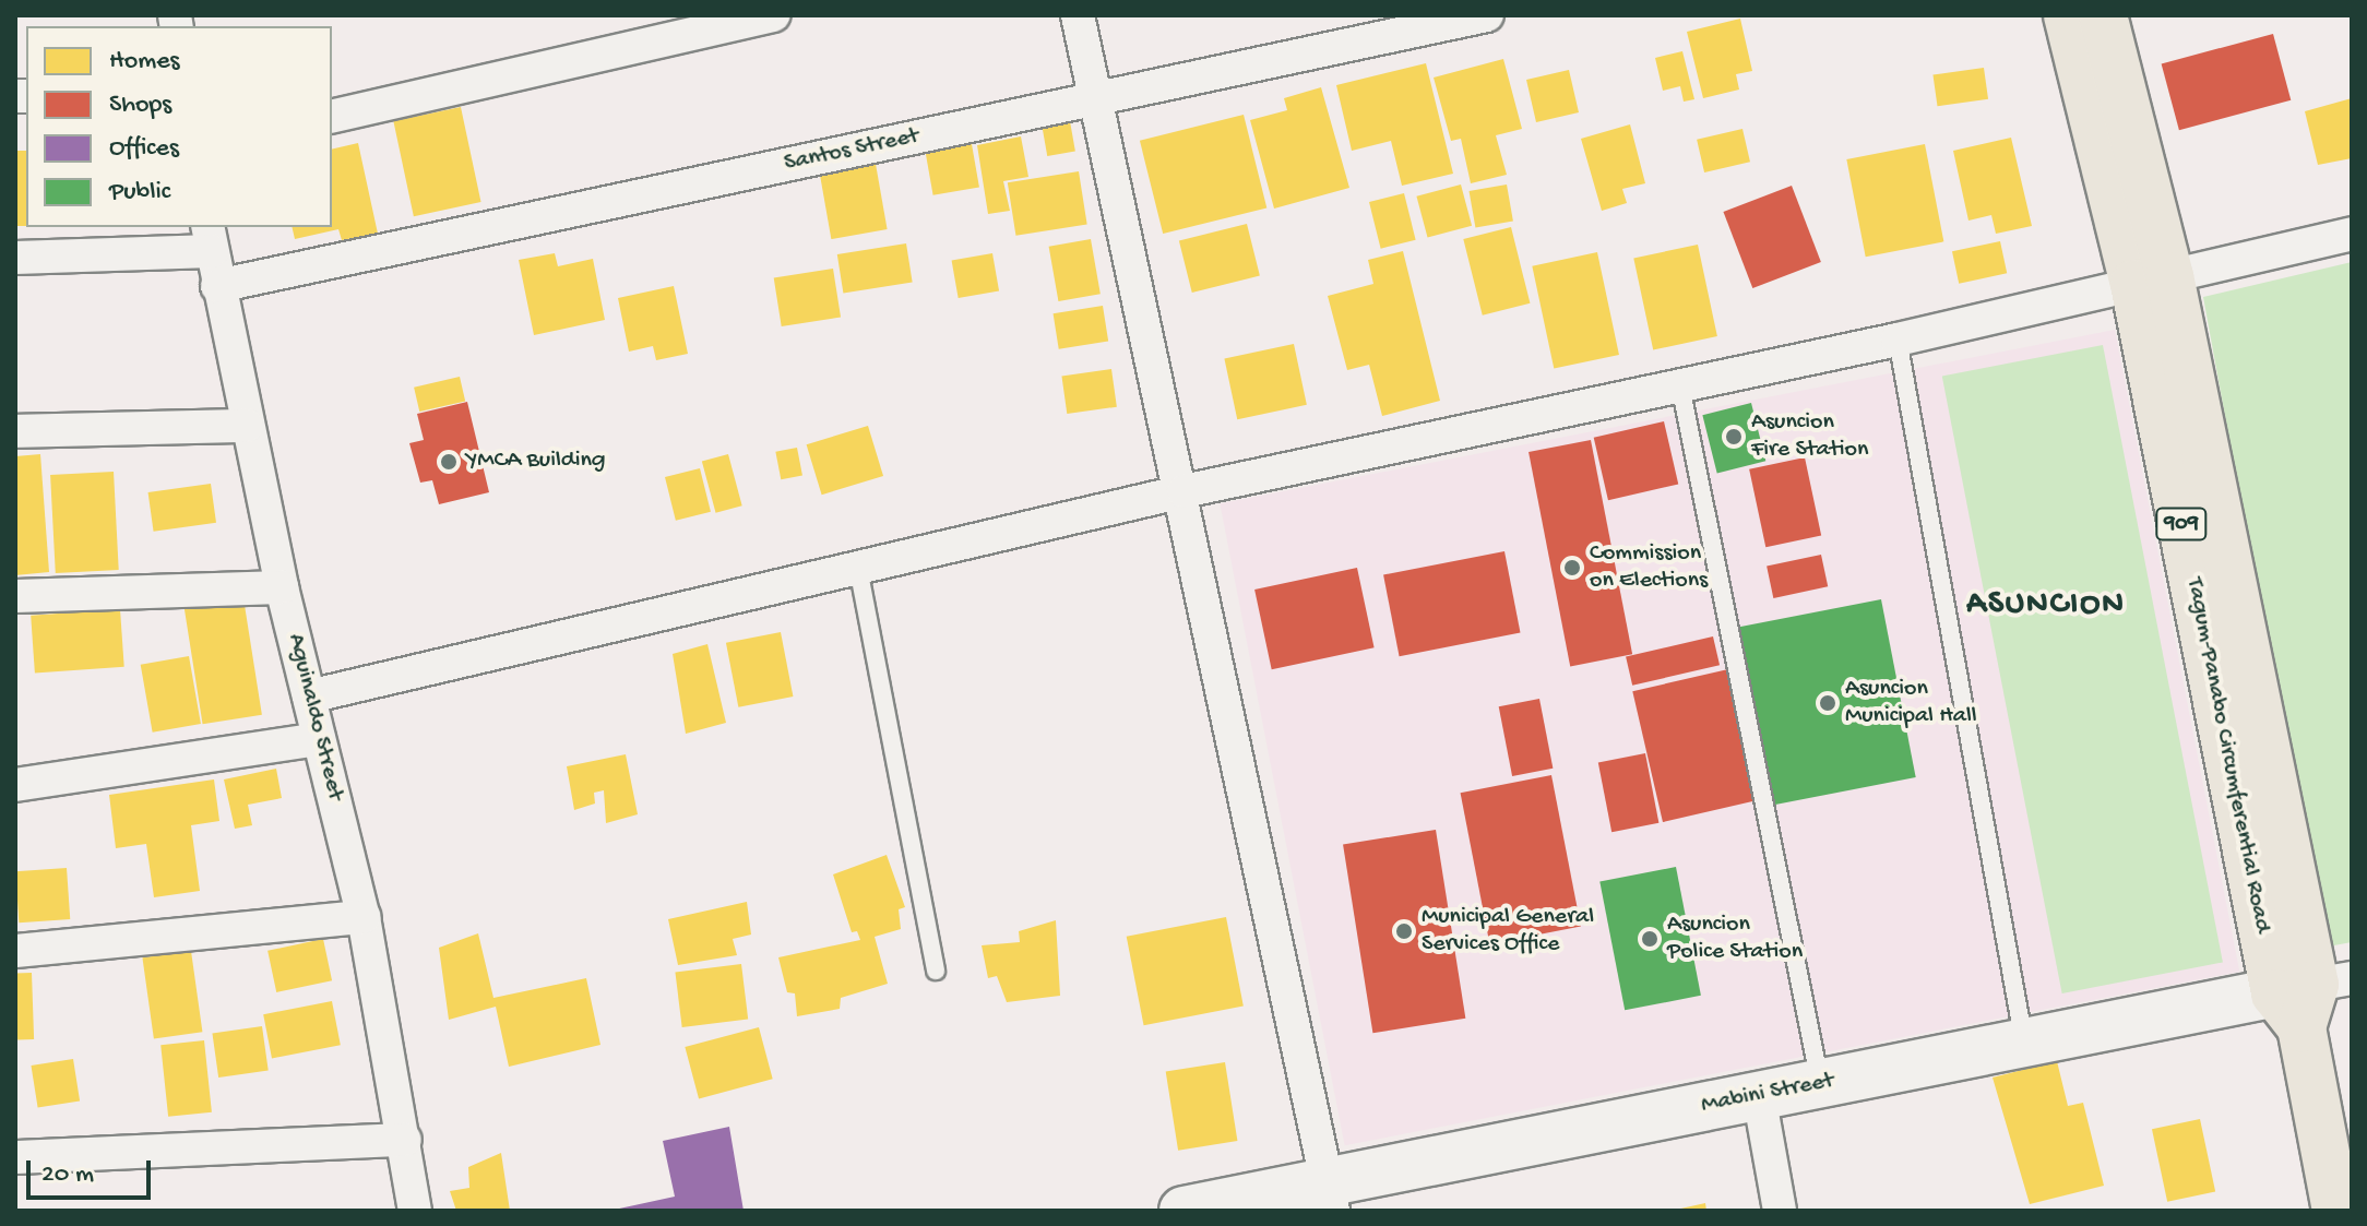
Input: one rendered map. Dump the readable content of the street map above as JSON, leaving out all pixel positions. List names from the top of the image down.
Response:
{
  "streets": {
    "highway": ["909", "Tagum-Panabo Circumferential Road"],
    "street": ["Santos Street", "Aguinaldo Street", "Mabini Street"]
  },
  "crossings": [
    ["Santos Street", "Aguinaldo Street"],
    ["Tagum-Panabo Circumferential Road", "Mabini Street"]
  ],
  "districts": ["ASUNCION"],
  "places": [
    "Asuncion Fire Station",
    "YMCA Building",
    "Commission on Elections",
    "Asuncion Municipal Hall",
    "Municipal General Services Office",
    "Asuncion Police Station"
  ],
  "legend": [
    "Homes",
    "Shops",
    "Offices",
    "Public"
  ],
  "scale_bar": "20 m"
}
